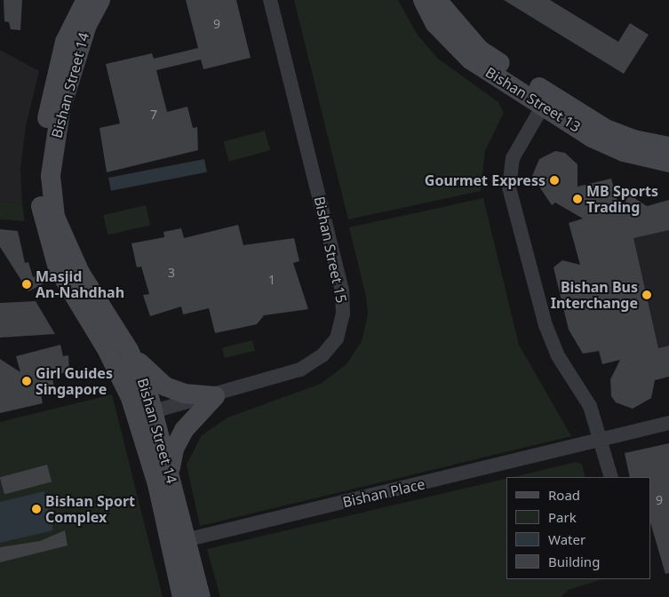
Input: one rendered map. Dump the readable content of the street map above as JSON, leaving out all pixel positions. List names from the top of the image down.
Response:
{
  "streets": {
    "street": [
      "Bishan Street 14",
      "Bishan Street 13",
      "Bishan Street 15",
      "Bishan Place"
    ]
  },
  "crossings": [
    ["Bishan Street 14", "Bishan Street 15"],
    ["Bishan Street 14", "Bishan Place"]
  ],
  "places": [
    "Gourmet Express",
    "MB Sports Trading",
    "Masjid An-Nahdhah",
    "Bishan Bus Interchange",
    "Girl Guides Singapore",
    "Bishan Sport Complex"
  ],
  "house_numbers": [
    "9",
    "7",
    "3",
    "1",
    "9"
  ],
  "legend": [
    "Road",
    "Park",
    "Water",
    "Building"
  ]
}
